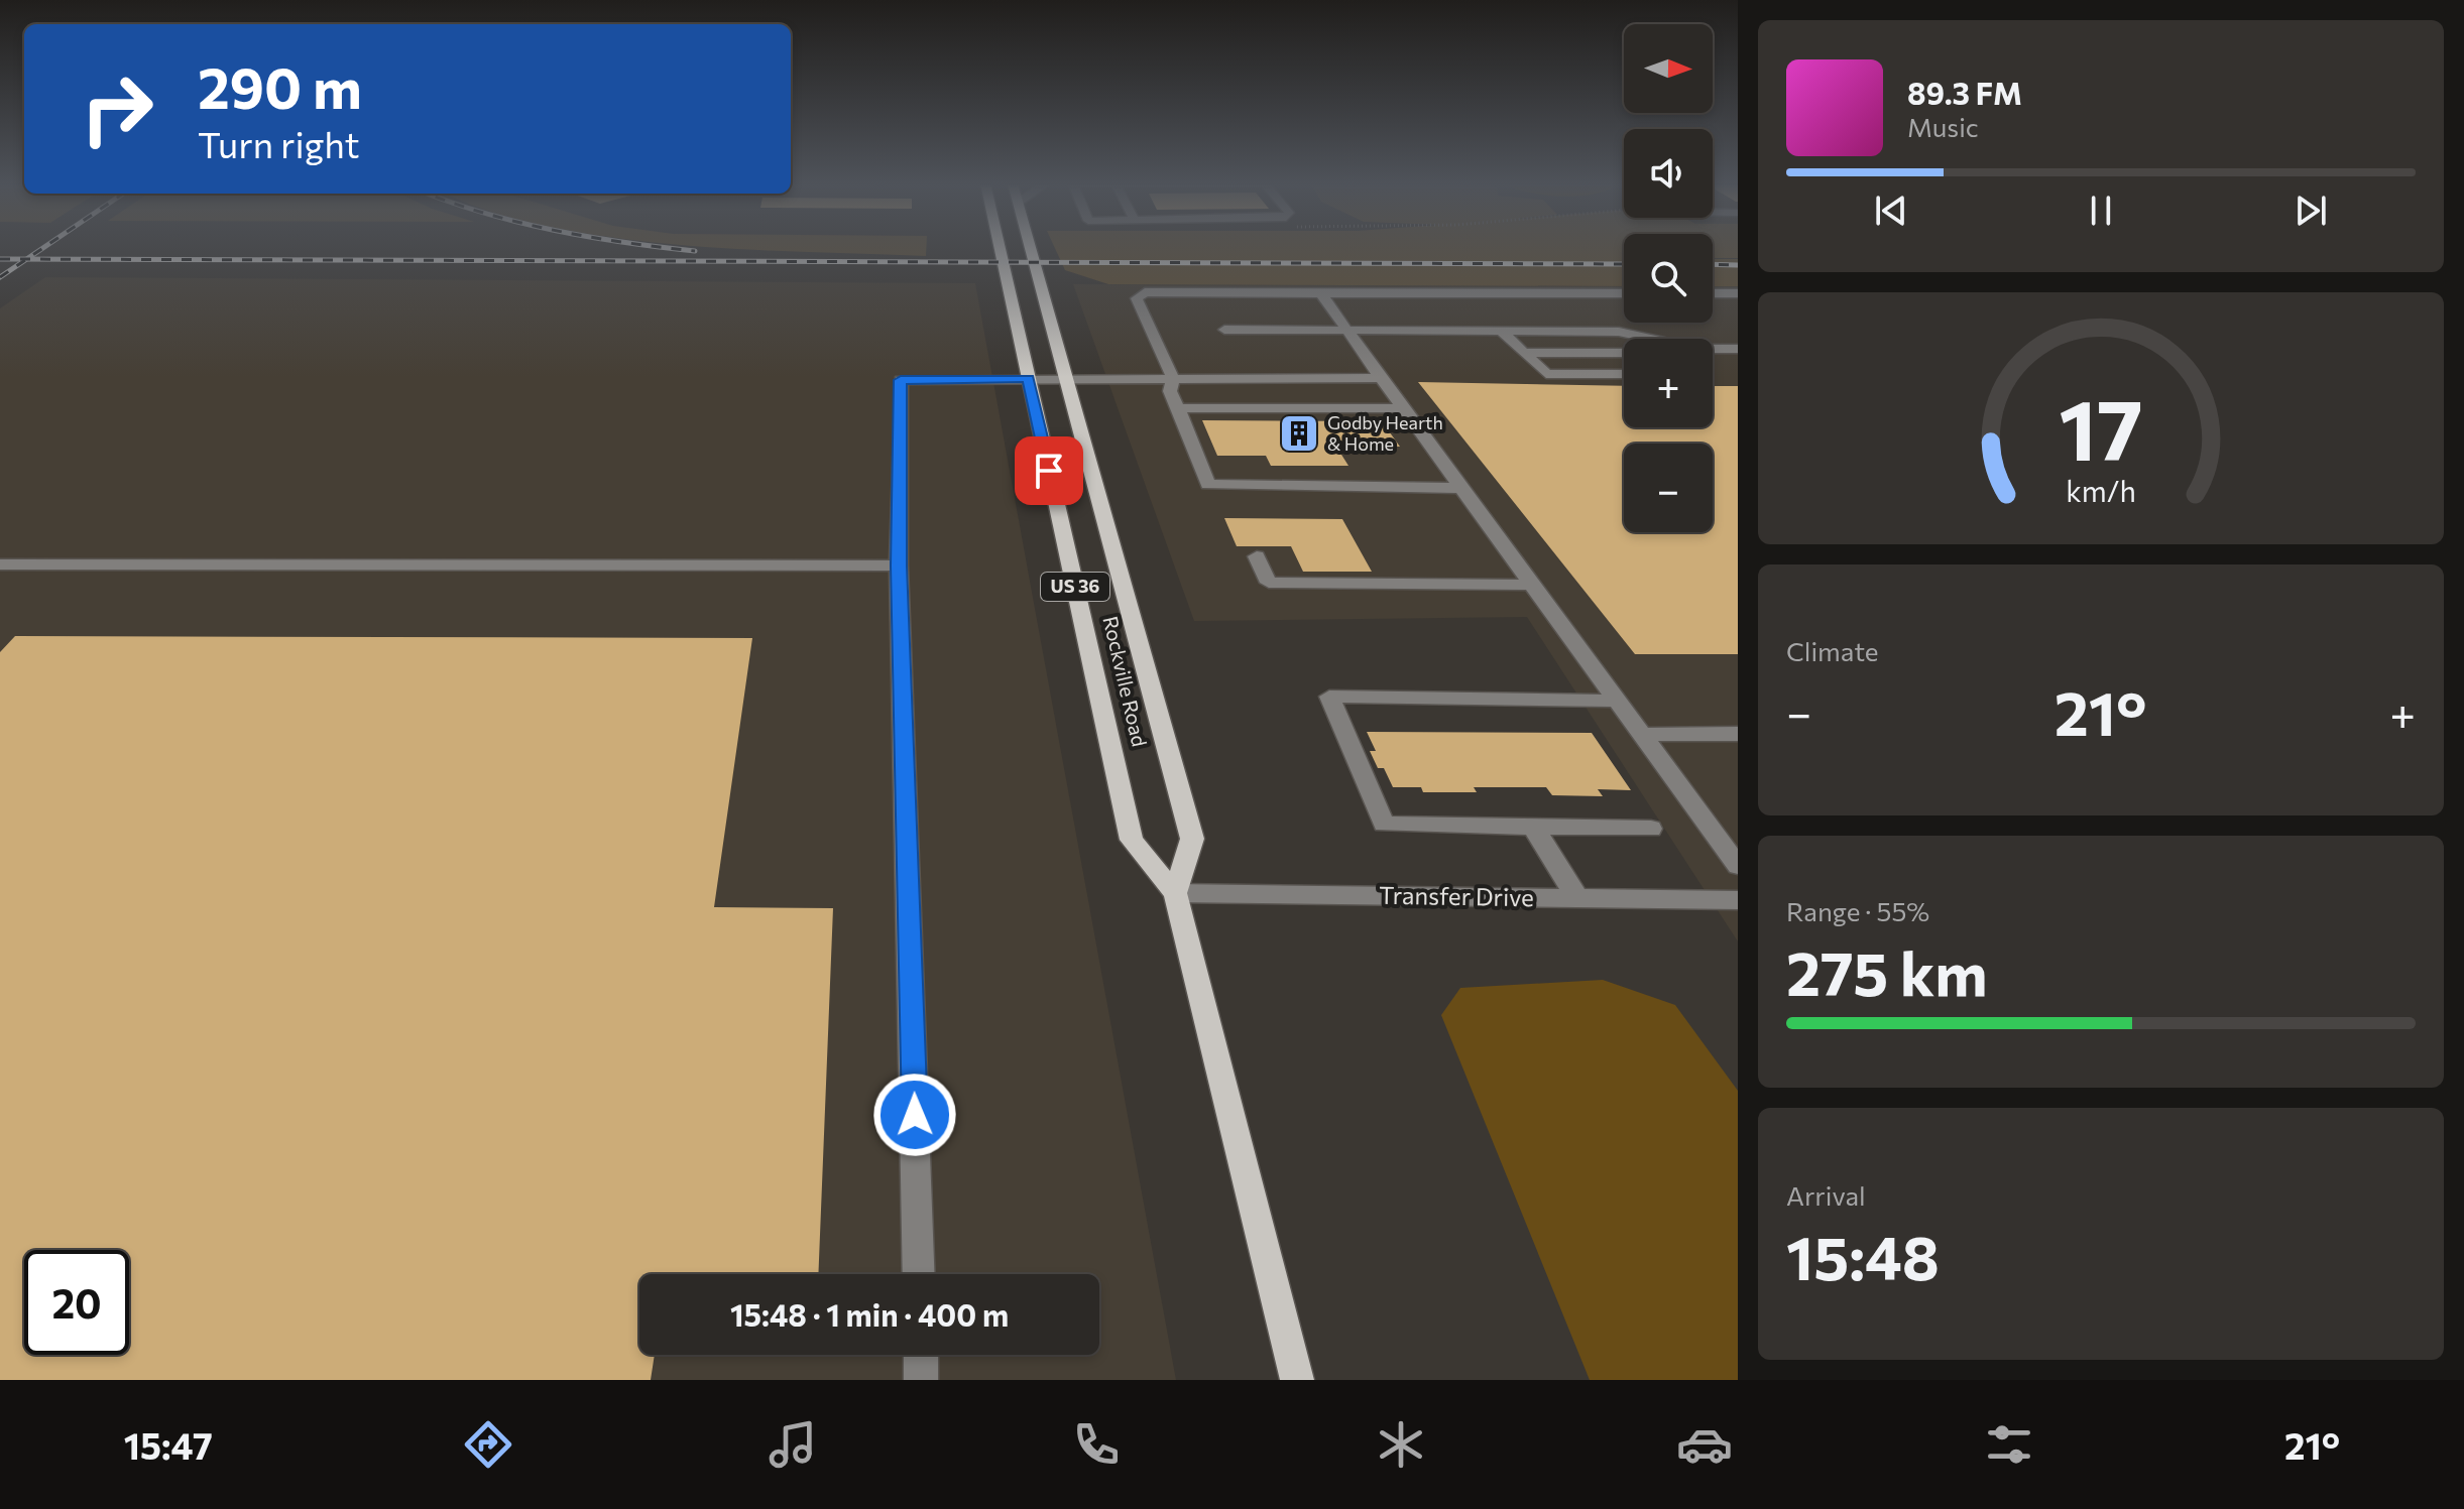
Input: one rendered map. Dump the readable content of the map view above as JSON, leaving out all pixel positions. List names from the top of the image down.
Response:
{
  "streets": {
    "main road": ["US 36", "Rockville Road"],
    "street": ["Transfer Drive"]
  },
  "crossings": [
    ["Rockville Road", "Transfer Drive"]
  ],
  "places": {
    "building": ["Godby Hearth & Home"]
  },
  "north": "right",
  "page": {
    "map_buttons": ["+", "−"],
    "turn": ["290 m", "Turn right"],
    "song": ["89.3 FM", "Music"],
    "tile": [
      "Climate",
      ["Range · 55%", "275 km"],
      ["Arrival", "15:48"]
    ],
    "heat": ["−", "21°", "+"],
    "limit": "20",
    "trip": "15:48 · 1 min · 400 m",
    "tabs": ["15:47", "21°"],
    "gauge": ["17", "km/h"]
  }
}
